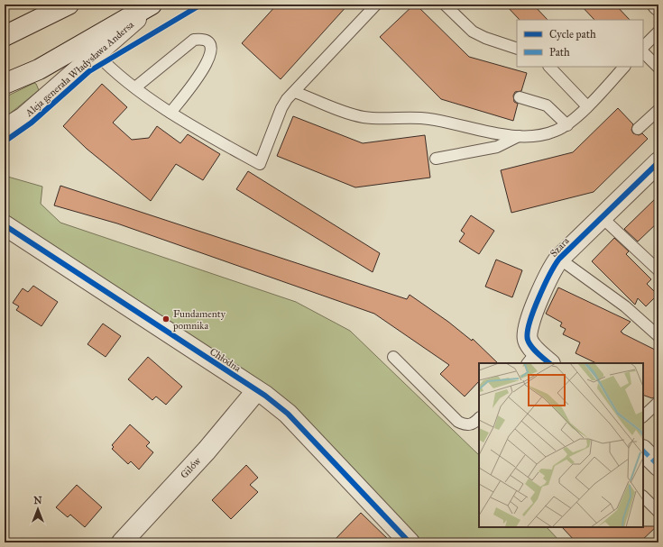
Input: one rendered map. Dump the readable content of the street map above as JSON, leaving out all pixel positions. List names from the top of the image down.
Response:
{
  "streets": {
    "street": [
      "Aleja generała Władysława Andersa",
      "Szara",
      "Chłodna",
      "Gilów"
    ]
  },
  "crossings": [
    ["Chłodna", "Gilów"]
  ],
  "places": ["Fundamenty pomnika"],
  "legend": ["Cycle path", "Path"],
  "north": "top"
}
